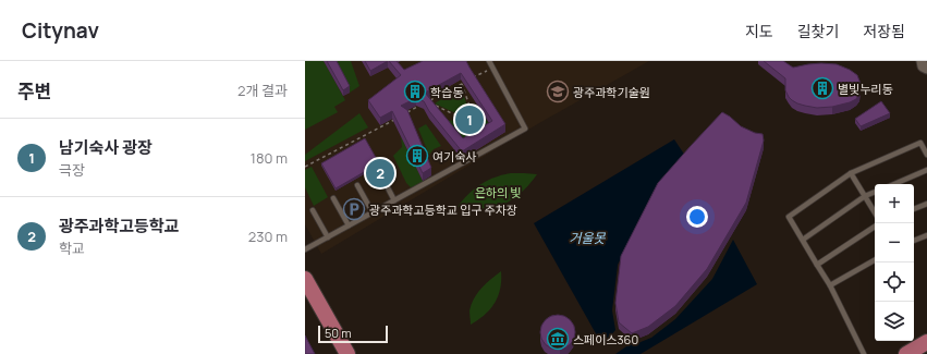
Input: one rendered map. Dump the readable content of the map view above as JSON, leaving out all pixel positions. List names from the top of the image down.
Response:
{
  "water": ["거울못"],
  "parks": ["은하의 빛"],
  "places": {
    "building": ["별빛누리동", "학습동", "여기숙사"],
    "school or university": ["광주과학기술원"],
    "parking": ["광주과학고등학교 입구 주차장"],
    "museum": ["스페이스360"]
  },
  "scale_bar": "50 m",
  "page": {
    "header": "Citynav",
    "nav": ["지도", "길찾기", "저장됨"],
    "heading": ["주변", "2개 결과"],
    "pins": ["1", "2"],
    "list": [
      {
        "mark": "1",
        "name": "남기숙사 광장",
        "note": "극장",
        "value": "180 m"
      },
      {
        "mark": "2",
        "name": "광주과학고등학교",
        "note": "학교",
        "value": "230 m"
      }
    ],
    "map_buttons": ["+", "−"],
    "scale": "50 m"
  }
}
